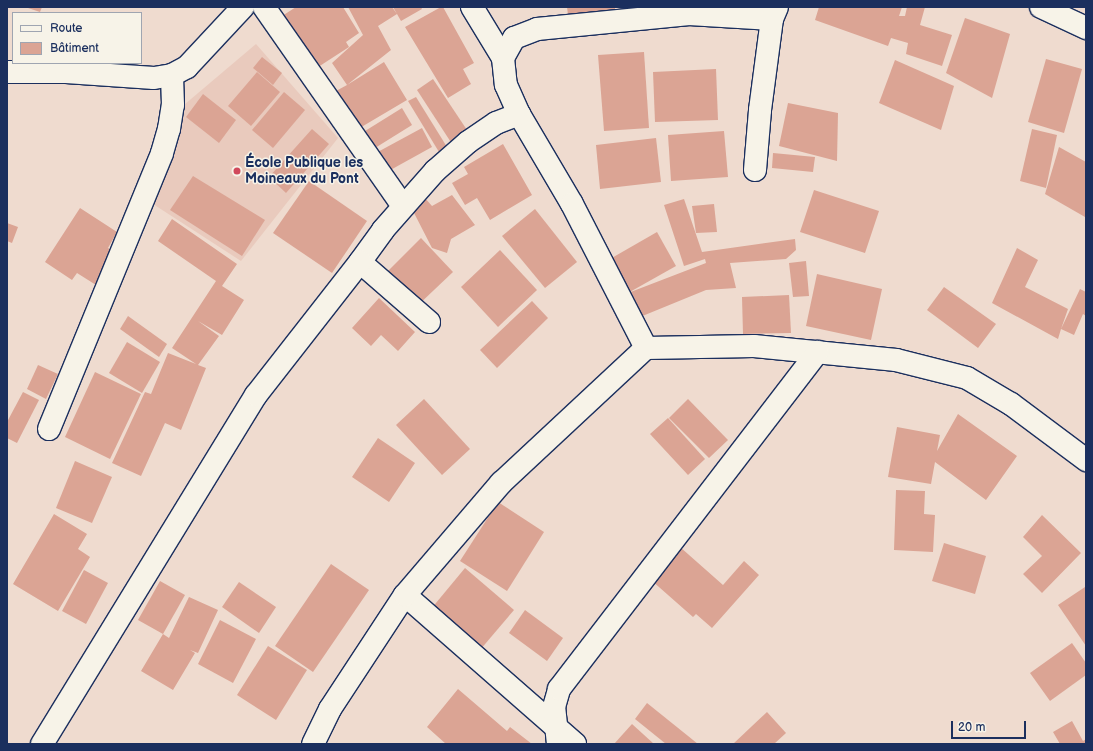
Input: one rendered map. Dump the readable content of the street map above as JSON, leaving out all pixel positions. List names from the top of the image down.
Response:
{
  "places": ["École Publique les Moineaux du Pont"],
  "legend": ["Route", "Bâtiment"],
  "scale_bar": "20 m"
}
